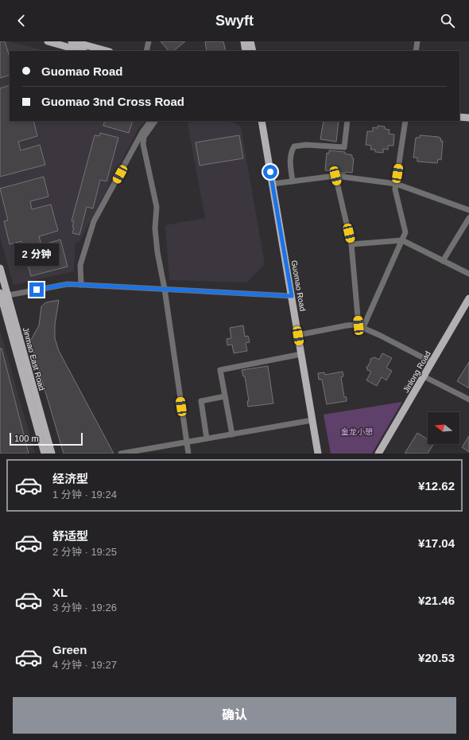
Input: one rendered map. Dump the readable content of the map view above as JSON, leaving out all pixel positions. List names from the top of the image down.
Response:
{
  "streets": {
    "main road": ["Guomao Road", "Jinmao East Road", "Jinlong Road"]
  },
  "parks": ["金龙小憩"],
  "scale_bar": "100 m",
  "north": "left",
  "page": {
    "header": "Swyft",
    "banner": ["Guomao Road", "Guomao 3nd Cross Road"],
    "bubble": "2 分钟",
    "scale": "100 m",
    "list": [
      {
        "name": "经济型",
        "note": "1 分钟 · 19:24",
        "value": "¥12.62"
      },
      {
        "name": "舒适型",
        "note": "2 分钟 · 19:25",
        "value": "¥17.04"
      },
      {
        "name": "XL",
        "note": "3 分钟 · 19:26",
        "value": "¥21.46"
      },
      {
        "name": "Green",
        "note": "4 分钟 · 19:27",
        "value": "¥20.53"
      }
    ],
    "buttons": "确认"
  }
}
